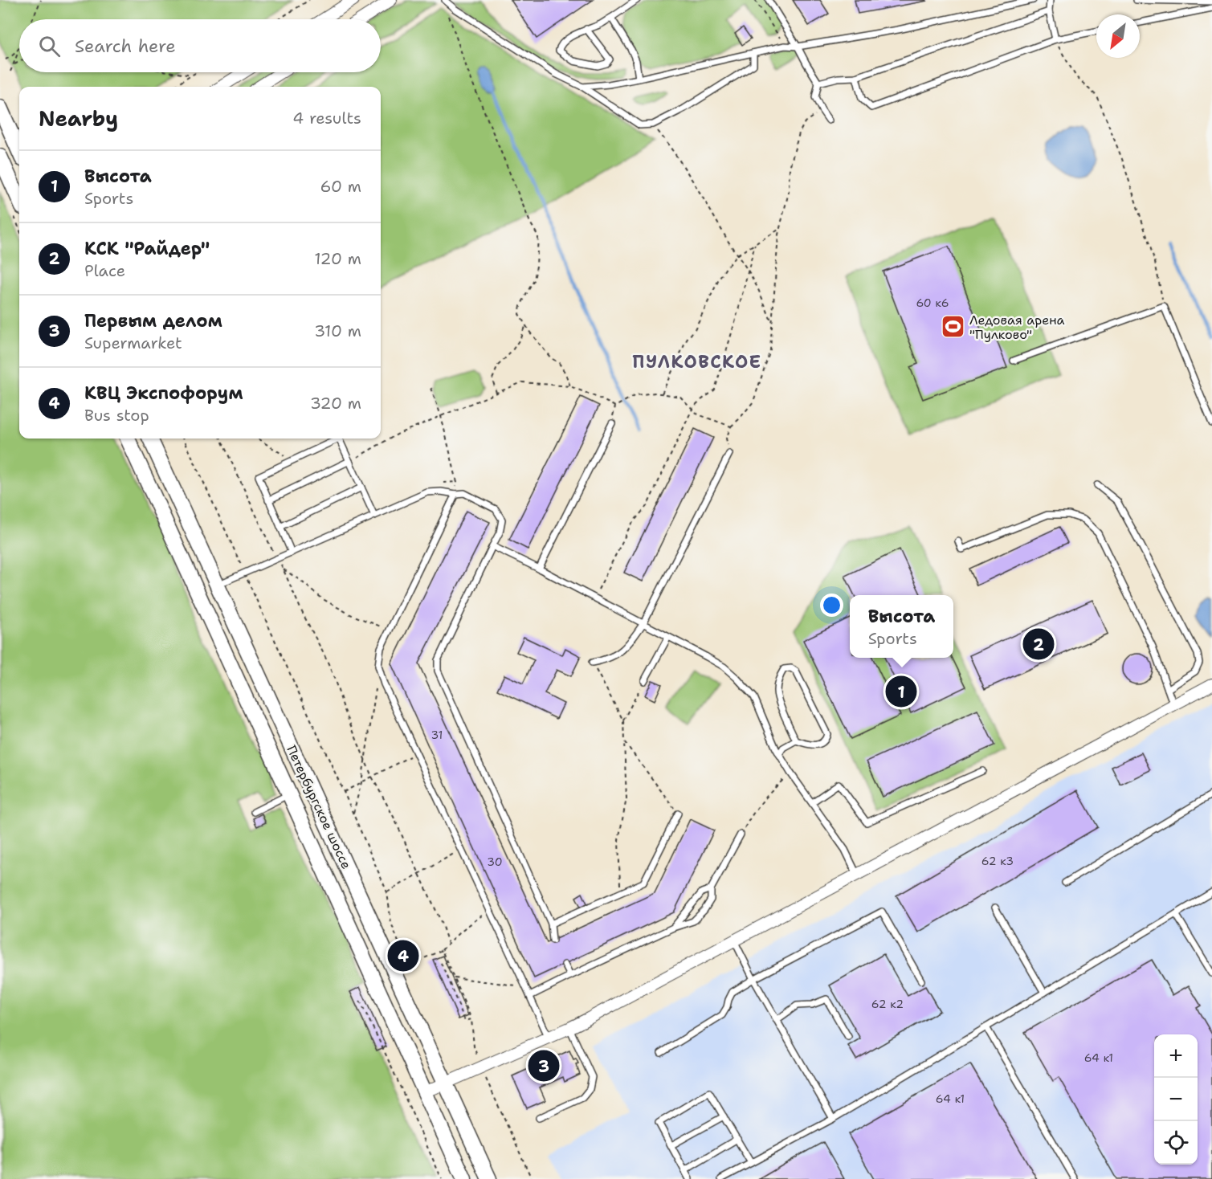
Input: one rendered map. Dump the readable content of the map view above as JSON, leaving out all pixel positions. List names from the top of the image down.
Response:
{
  "streets": {
    "main road": ["Петербургское шоссе"]
  },
  "districts": ["ПУЛКОВСКОЕ"],
  "places": {
    "sports": ["Ледовая арена \"Пулково\""]
  },
  "house_numbers": [
    "60 к6",
    "31",
    "62 к3",
    "30",
    "62 к2",
    "64 к1",
    "64 к1"
  ],
  "north": "bottom left",
  "page": {
    "search": "Search here",
    "heading": ["Nearby", "4 results"],
    "list": [
      {
        "mark": "1",
        "name": "Высота",
        "note": "Sports",
        "value": "60 m"
      },
      {
        "mark": "2",
        "name": "КСК \"Райдер\"",
        "note": "Place",
        "value": "120 m"
      },
      {
        "mark": "3",
        "name": "Первым делом",
        "note": "Supermarket",
        "value": "310 m"
      },
      {
        "mark": "4",
        "name": "КВЦ Экспофорум",
        "note": "Bus stop",
        "value": "320 m"
      }
    ],
    "popup": ["Высота", "Sports"],
    "pins": [
      "2",
      "1",
      "4",
      "3"
    ],
    "map_buttons": ["+", "−"]
  }
}
